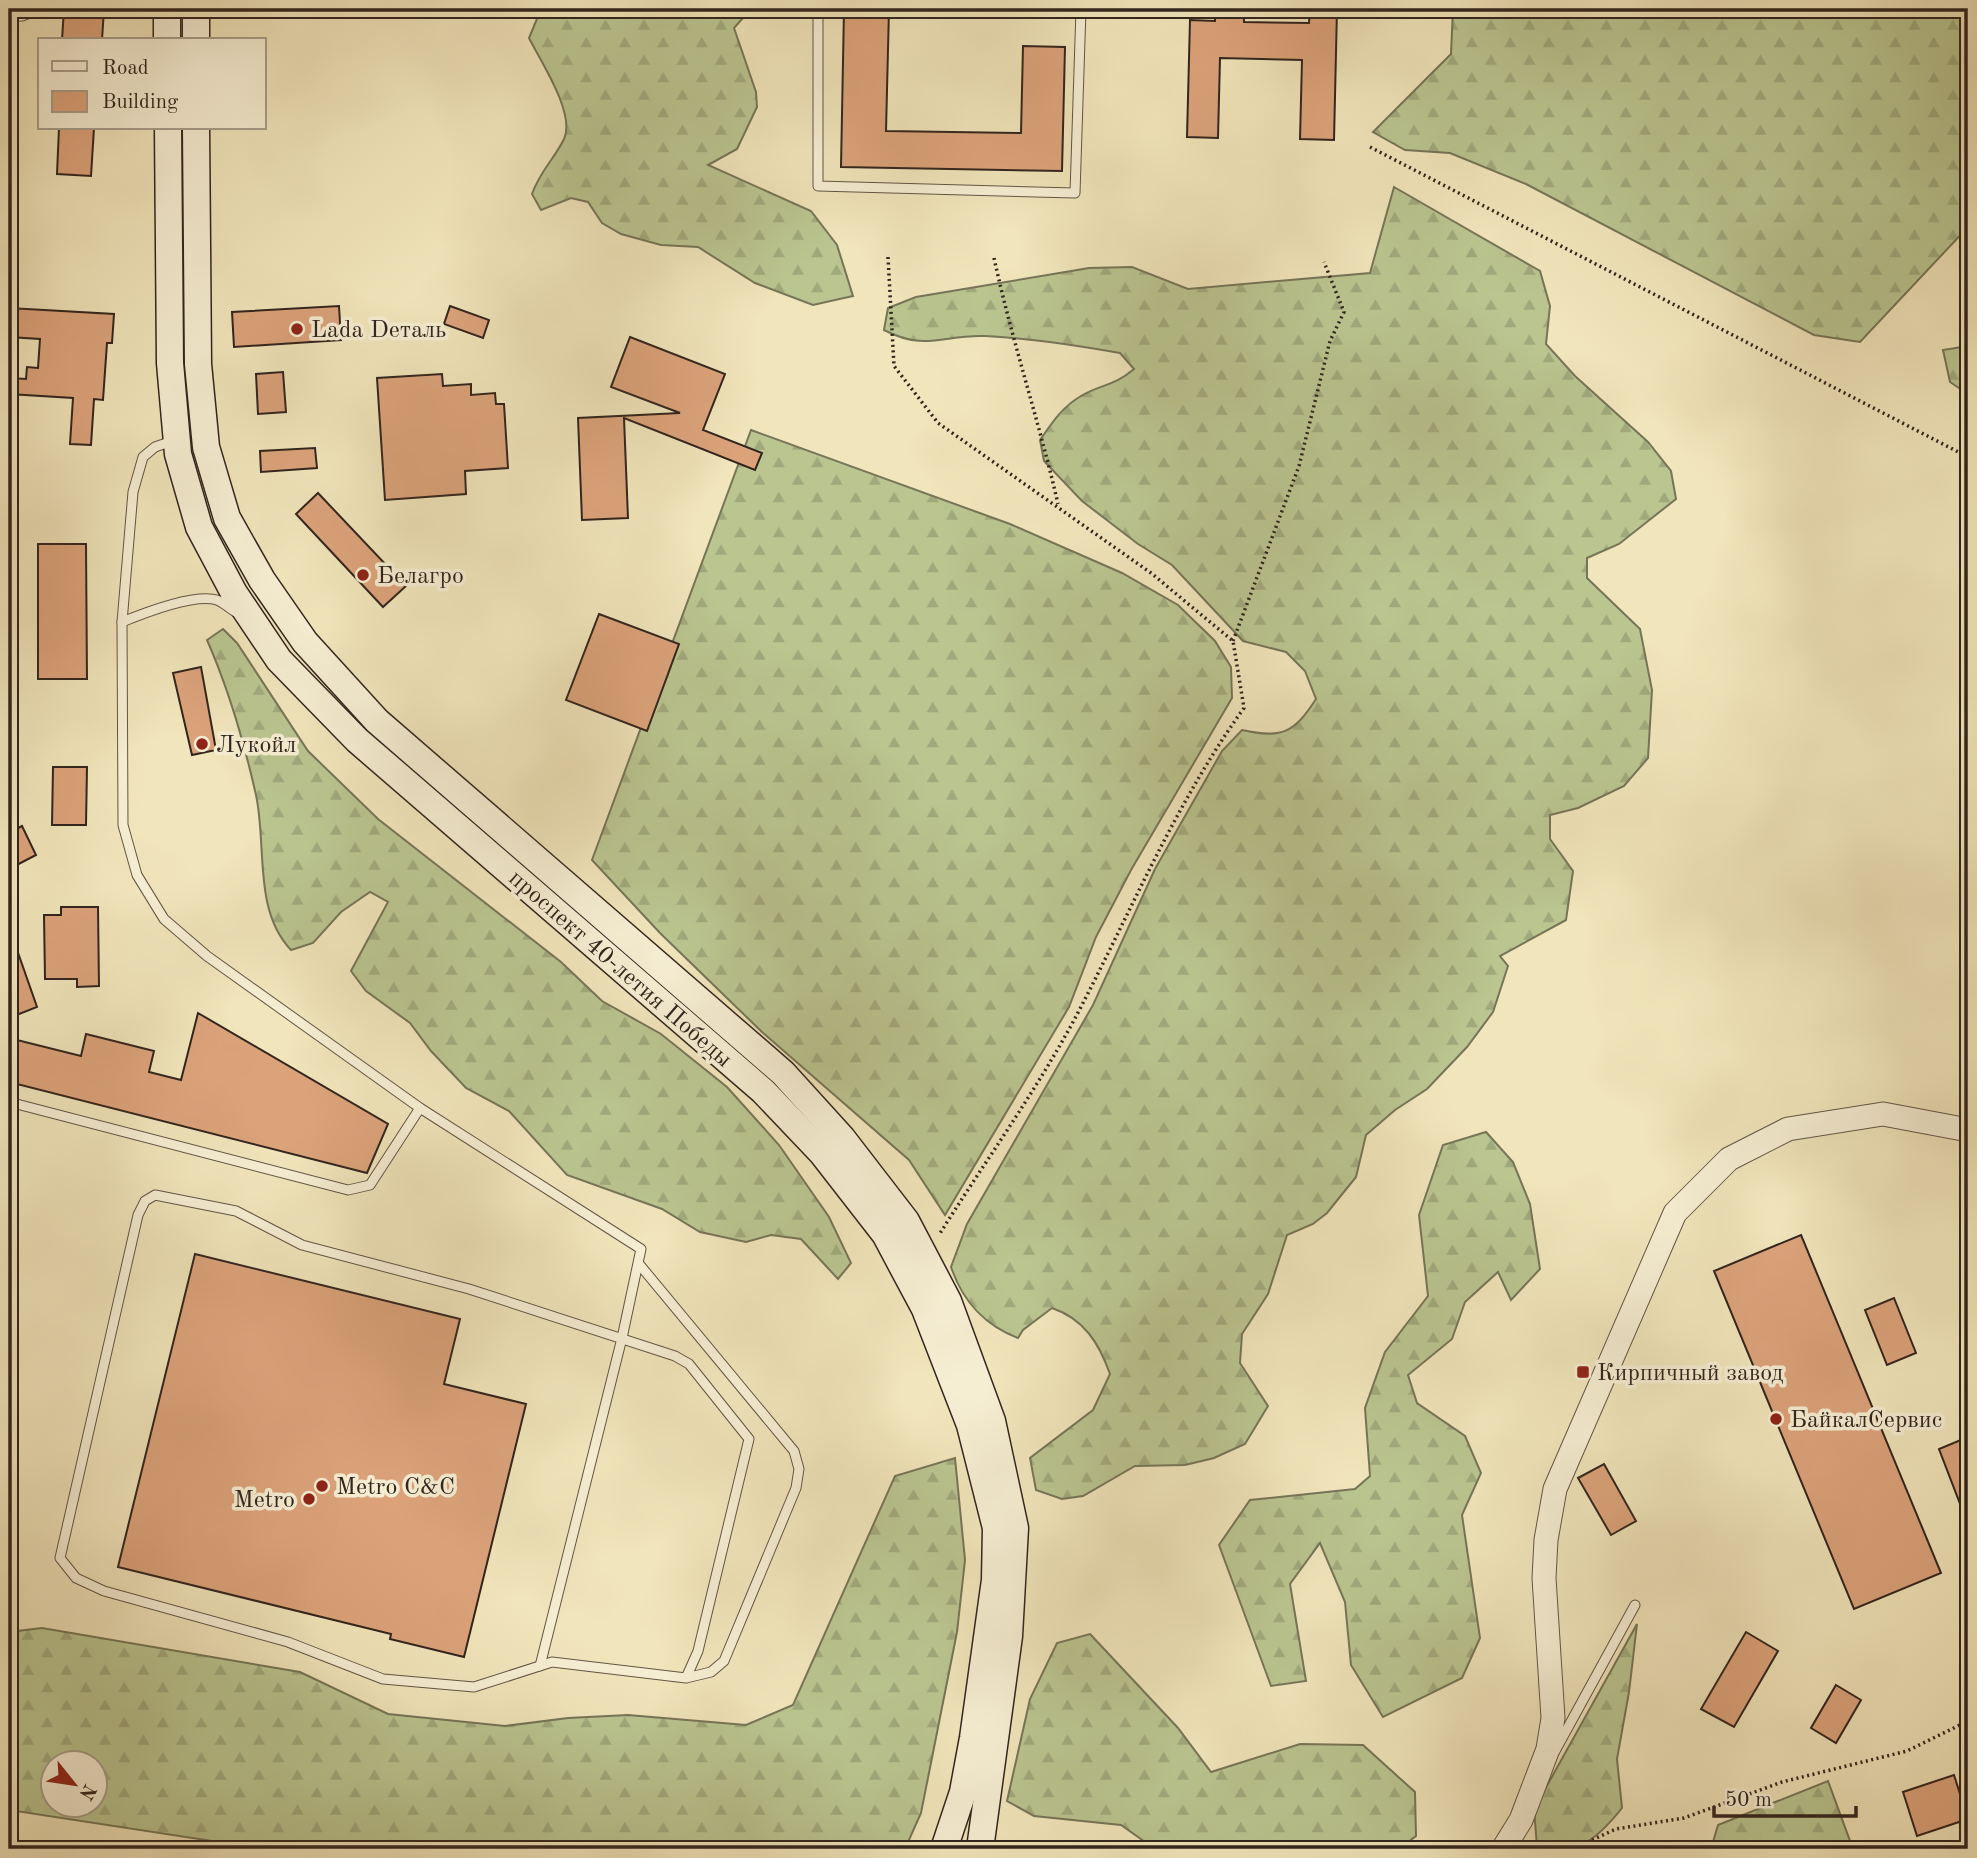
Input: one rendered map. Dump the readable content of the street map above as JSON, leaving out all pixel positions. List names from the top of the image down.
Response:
{
  "streets": {
    "main road": ["проспект 40-летия Победы"]
  },
  "places": {
    "other": [
      "Lada Dеталь",
      "Белагро",
      "Лукойл",
      "БайкалСервис",
      "Metro C&C",
      "Metro"
    ],
    "transit": ["Кирпичный завод"]
  },
  "legend": ["Road", "Building"],
  "scale_bar": "50 m",
  "north": "bottom right"
}
